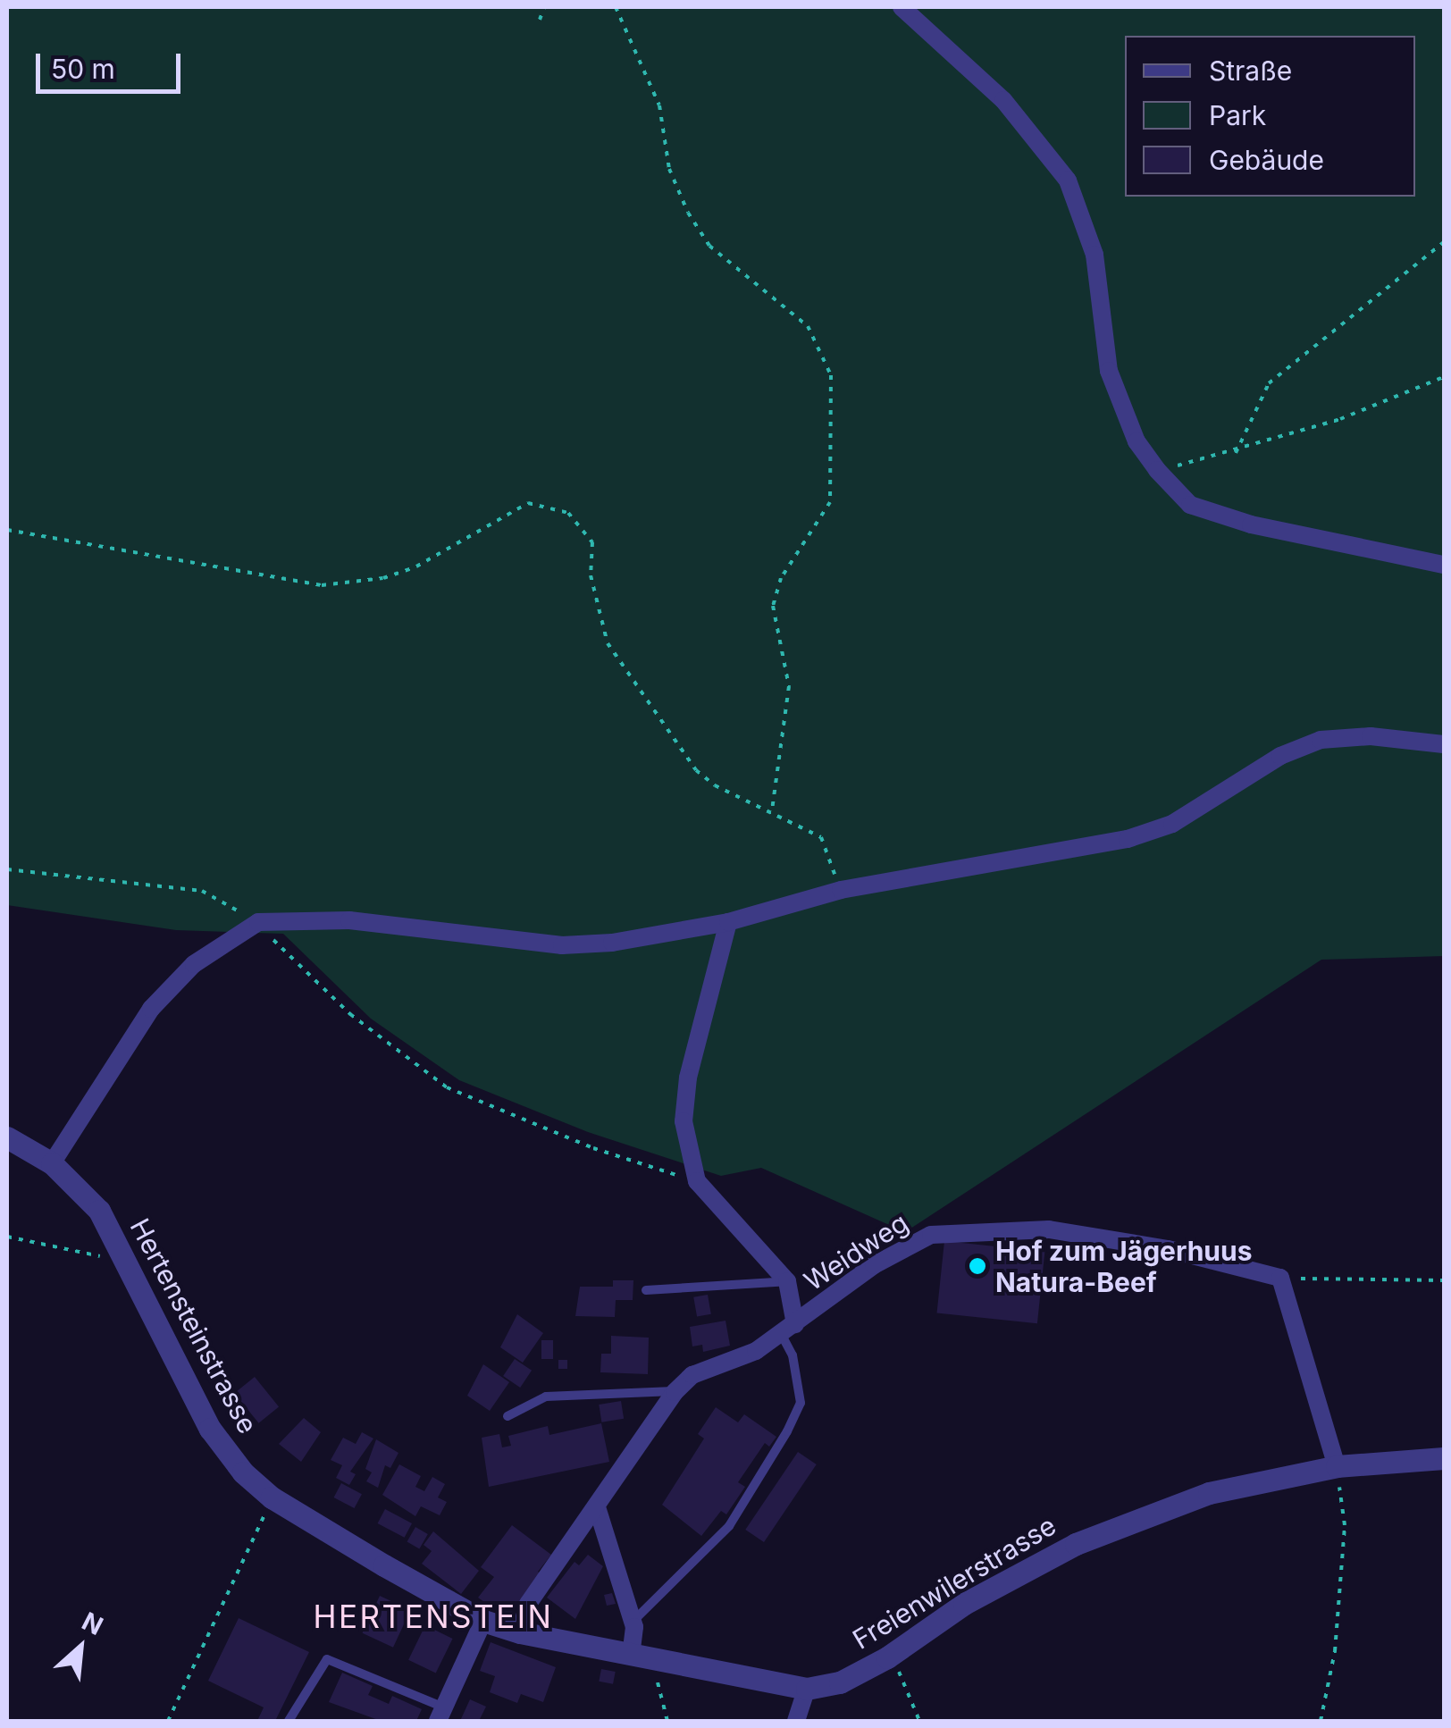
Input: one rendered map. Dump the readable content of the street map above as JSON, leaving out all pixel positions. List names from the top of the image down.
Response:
{
  "streets": {
    "street": ["Weidweg", "Hertensteinstrasse", "Freienwilerstrasse"]
  },
  "crossings": [
    ["Weidweg", "Hertensteinstrasse"],
    ["Hertensteinstrasse", "Freienwilerstrasse"]
  ],
  "districts": ["HERTENSTEIN"],
  "places": ["Hof zum Jägerhuus Natura-Beef"],
  "legend": ["Straße", "Park", "Gebäude"],
  "scale_bar": "50 m",
  "north": "top right"
}
